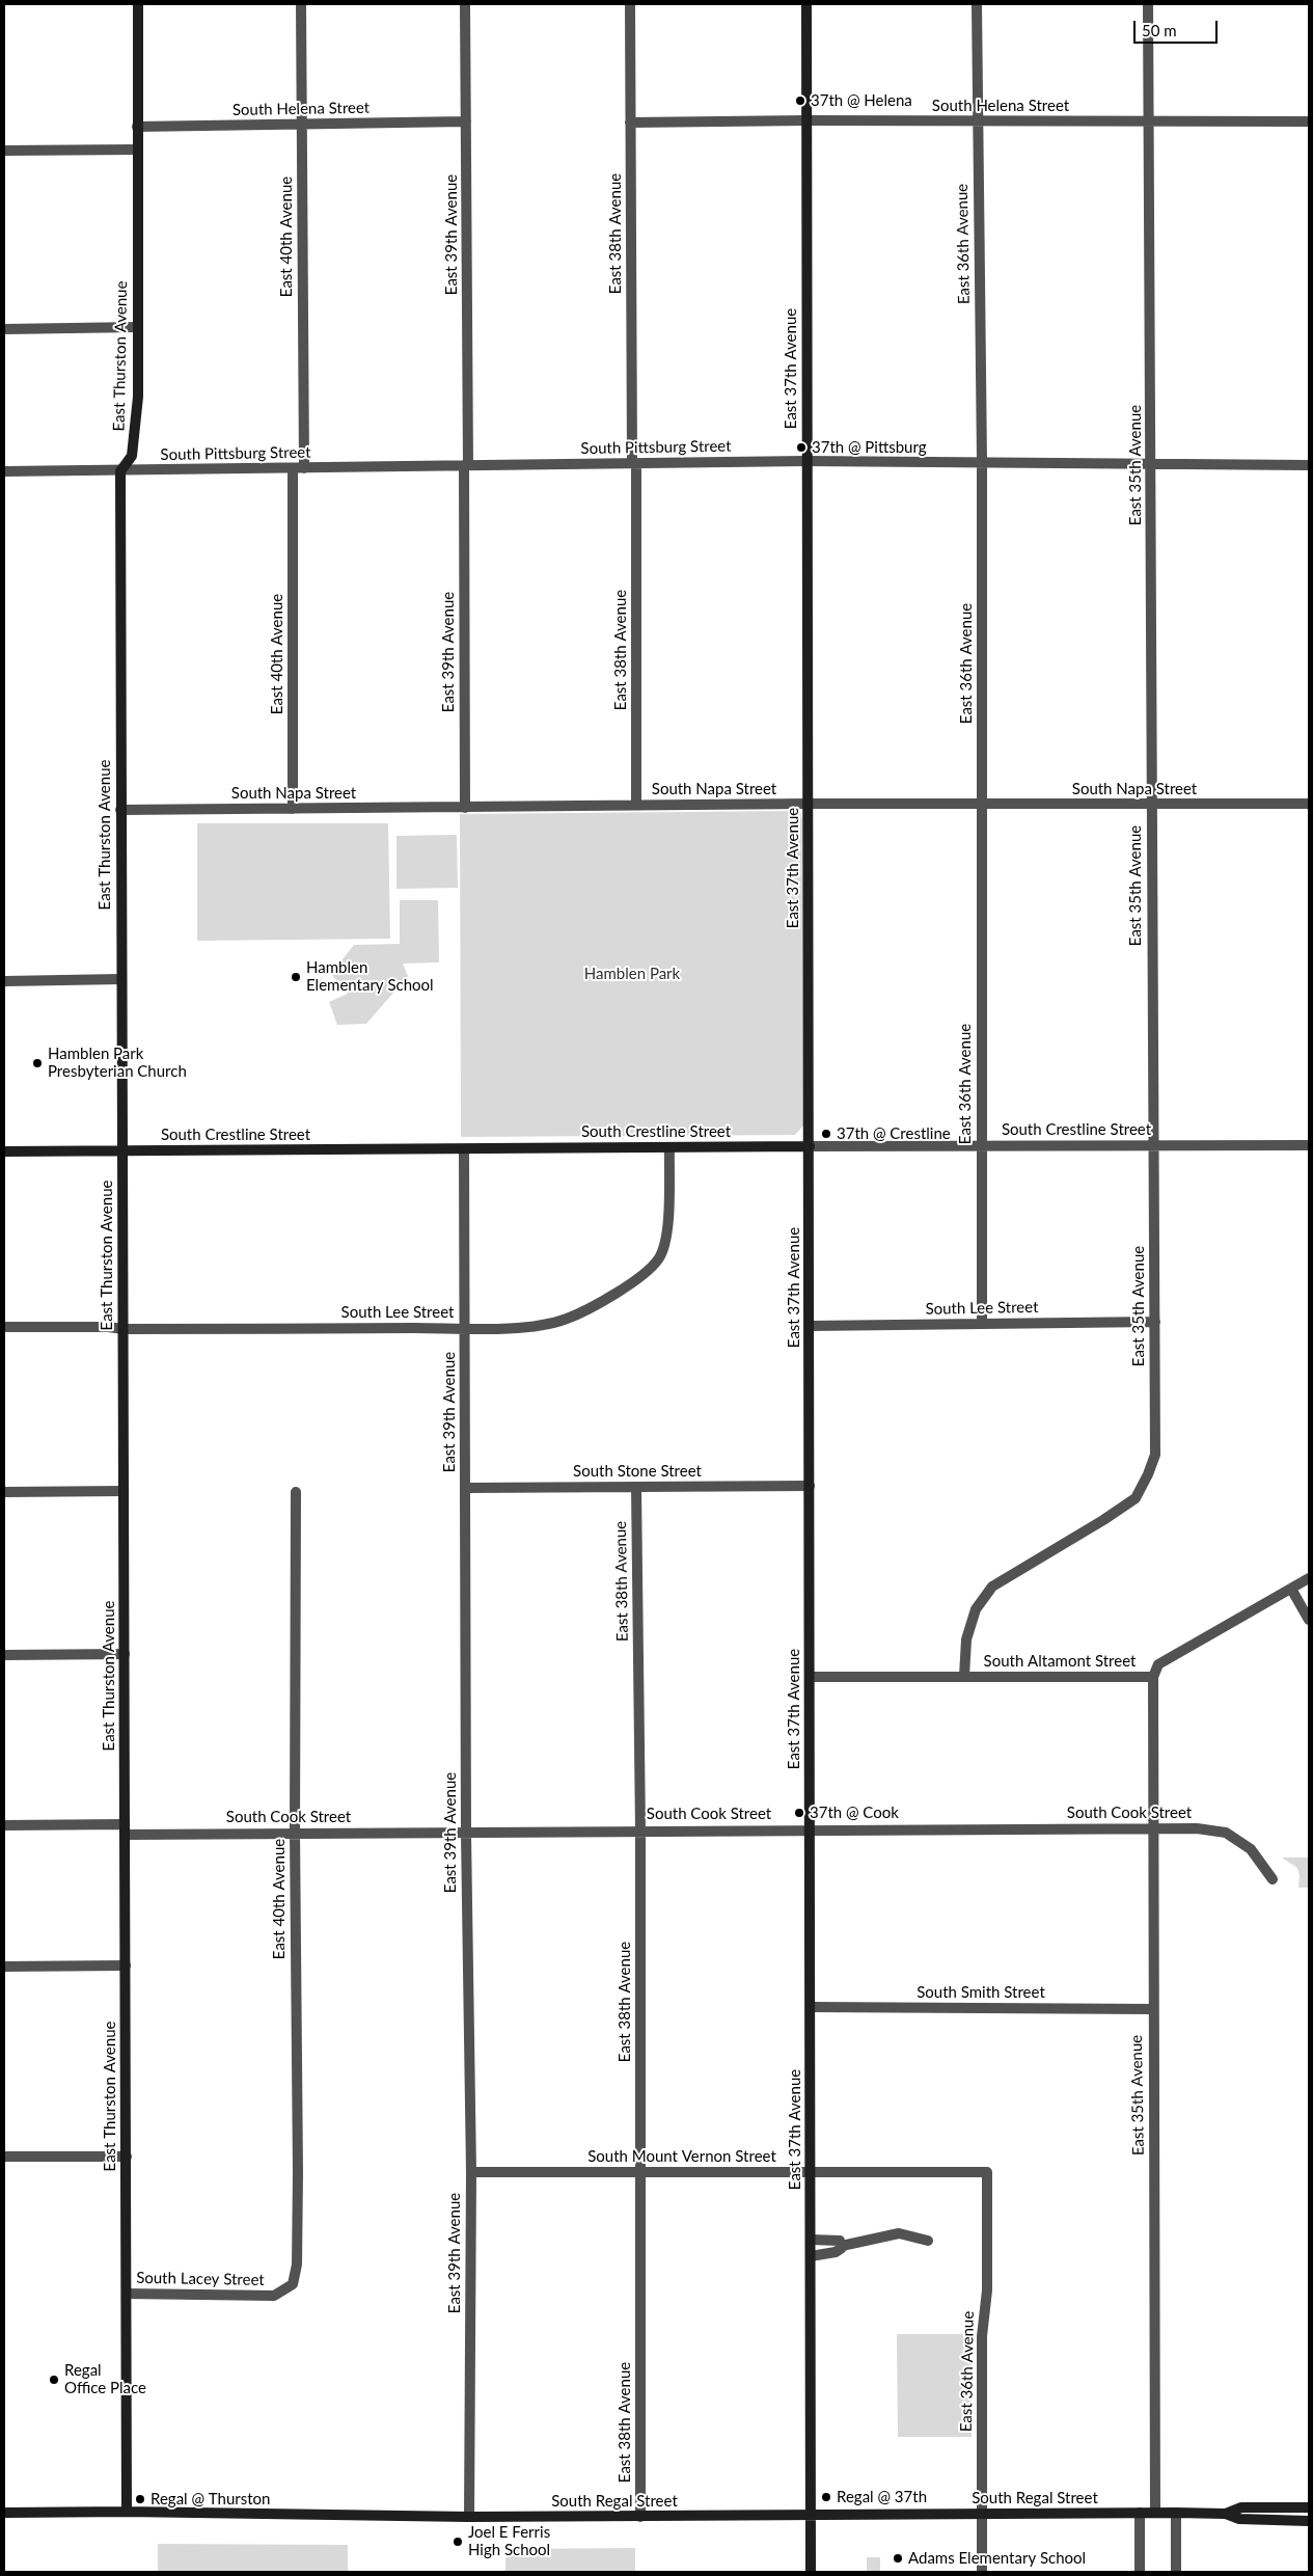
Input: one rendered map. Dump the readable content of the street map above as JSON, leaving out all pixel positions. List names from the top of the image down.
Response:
{
  "streets": {
    "street": [
      "South Helena Street",
      "East 38th Avenue",
      "East 39th Avenue",
      "East 40th Avenue",
      "East 36th Avenue",
      "East Thurston Avenue",
      "East 37th Avenue",
      "South Pittsburg Street",
      "East 35th Avenue",
      "South Napa Street",
      "South Crestline Street",
      "South Lee Street",
      "South Stone Street",
      "South Altamont Street",
      "South Cook Street",
      "South Smith Street",
      "South Mount Vernon Street",
      "South Lacey Street",
      "South Regal Street"
    ]
  },
  "crossings": [
    ["South Helena Street", "East 38th Avenue"],
    ["South Helena Street", "East 39th Avenue"],
    ["South Helena Street", "East 40th Avenue"],
    ["South Helena Street", "East 36th Avenue"],
    ["South Helena Street", "East Thurston Avenue"],
    ["South Helena Street", "East 37th Avenue"],
    ["South Helena Street", "East 35th Avenue"],
    ["East 38th Avenue", "South Pittsburg Street"],
    ["East 38th Avenue", "South Napa Street"],
    ["East 38th Avenue", "South Stone Street"],
    ["East 38th Avenue", "South Cook Street"],
    ["East 38th Avenue", "South Mount Vernon Street"],
    ["East 38th Avenue", "South Regal Street"],
    ["East 39th Avenue", "South Pittsburg Street"],
    ["East 39th Avenue", "South Napa Street"],
    ["East 39th Avenue", "South Crestline Street"],
    ["East 39th Avenue", "South Lee Street"],
    ["East 39th Avenue", "South Stone Street"],
    ["East 39th Avenue", "South Cook Street"],
    ["East 39th Avenue", "South Mount Vernon Street"],
    ["East 39th Avenue", "South Regal Street"],
    ["East 40th Avenue", "South Pittsburg Street"],
    ["East 40th Avenue", "South Napa Street"],
    ["East 40th Avenue", "South Cook Street"],
    ["East 40th Avenue", "South Lacey Street"],
    ["East 36th Avenue", "South Pittsburg Street"],
    ["East 36th Avenue", "South Napa Street"],
    ["East 36th Avenue", "South Crestline Street"],
    ["East 36th Avenue", "South Lee Street"],
    ["East 36th Avenue", "South Mount Vernon Street"],
    ["East 36th Avenue", "South Regal Street"],
    ["East Thurston Avenue", "South Pittsburg Street"],
    ["East Thurston Avenue", "South Napa Street"],
    ["East Thurston Avenue", "South Crestline Street"],
    ["East Thurston Avenue", "South Lee Street"],
    ["East Thurston Avenue", "South Cook Street"],
    ["East Thurston Avenue", "South Lacey Street"],
    ["East Thurston Avenue", "South Regal Street"],
    ["East 37th Avenue", "South Pittsburg Street"],
    ["East 37th Avenue", "South Napa Street"],
    ["East 37th Avenue", "South Crestline Street"],
    ["East 37th Avenue", "South Lee Street"],
    ["East 37th Avenue", "South Stone Street"],
    ["East 37th Avenue", "South Altamont Street"],
    ["East 37th Avenue", "South Cook Street"],
    ["East 37th Avenue", "South Smith Street"],
    ["East 37th Avenue", "South Mount Vernon Street"],
    ["East 37th Avenue", "South Regal Street"],
    ["South Pittsburg Street", "East 35th Avenue"],
    ["East 35th Avenue", "South Napa Street"],
    ["East 35th Avenue", "South Crestline Street"],
    ["East 35th Avenue", "South Lee Street"],
    ["East 35th Avenue", "South Altamont Street"],
    ["East 35th Avenue", "South Cook Street"],
    ["East 35th Avenue", "South Smith Street"],
    ["East 35th Avenue", "South Regal Street"],
    ["South Crestline Street", "South Lee Street"]
  ],
  "parks": ["Hamblen Park"],
  "places": [
    "37th @ Helena",
    "37th @ Pittsburg",
    "Hamblen Elementary School",
    "Hamblen Park Presbyterian Church",
    "37th @ Crestline",
    "37th @ Cook",
    "Regal Office Place",
    "Regal @ 37th",
    "Regal @ Thurston",
    "Joel E Ferris High School",
    "Adams Elementary School"
  ],
  "scale_bar": "50 m"
}
